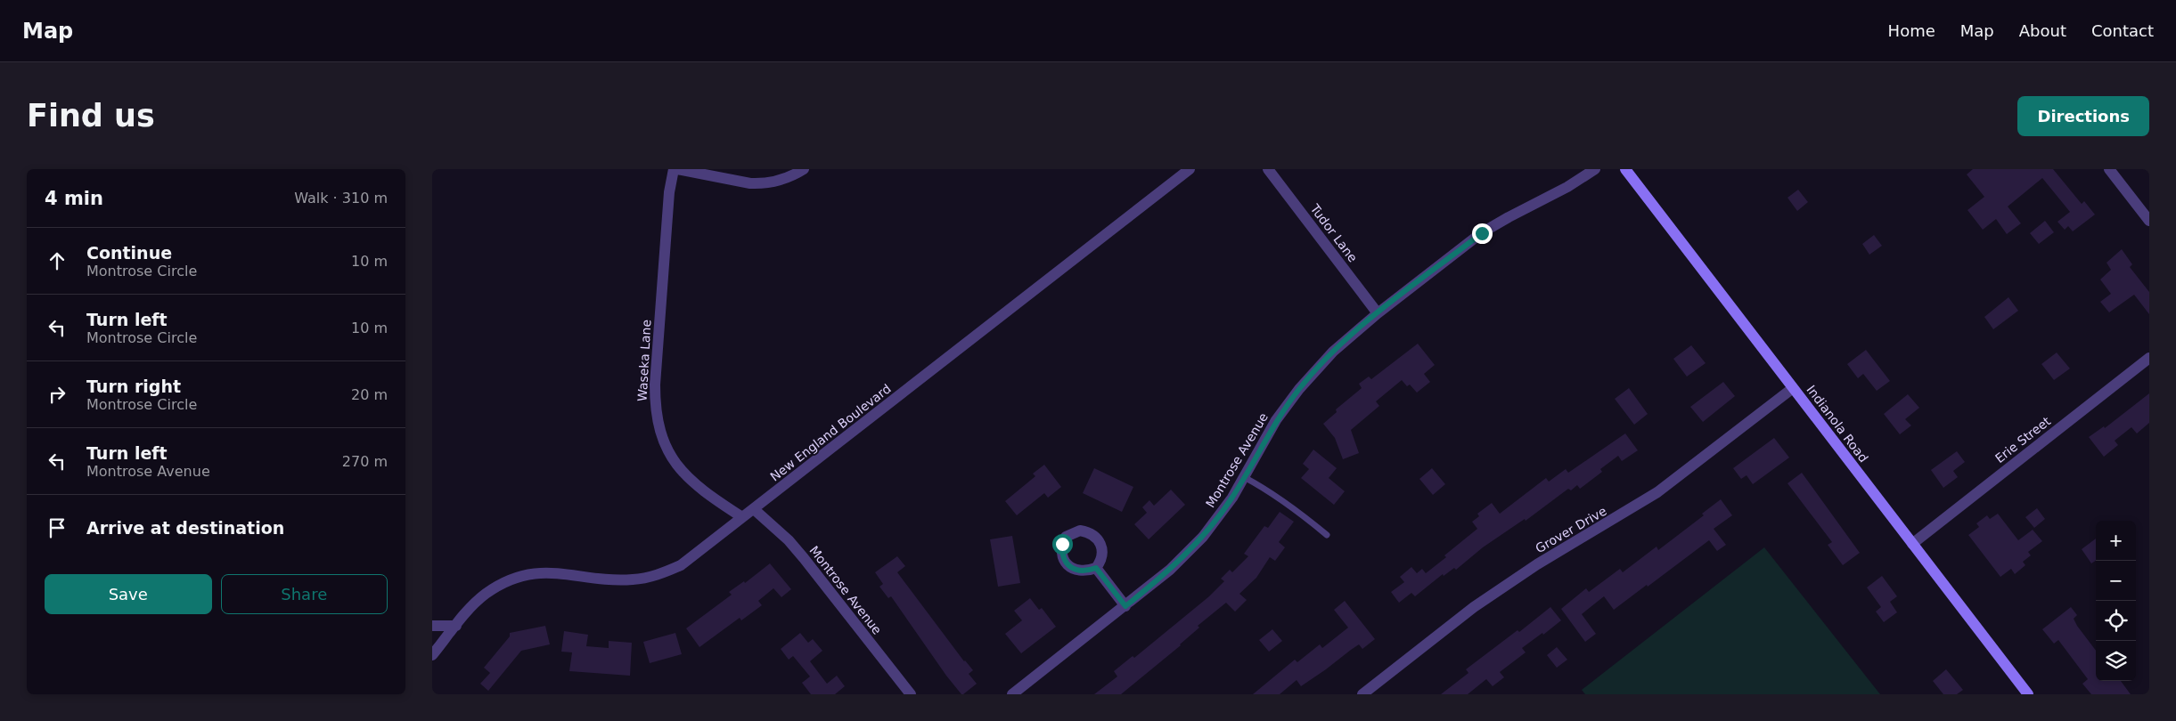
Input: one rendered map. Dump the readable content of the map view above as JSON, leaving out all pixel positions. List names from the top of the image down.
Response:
{
  "streets": {
    "street": [
      "Tudor Lane",
      "Waseka Lane",
      "Indianola Road",
      "New England Boulevard",
      "Erie Street",
      "Montrose Avenue",
      "Grover Drive"
    ]
  },
  "crossings": [
    ["Tudor Lane", "Montrose Avenue"],
    ["Waseka Lane", "New England Boulevard"],
    ["Indianola Road", "Erie Street"],
    ["Indianola Road", "Grover Drive"],
    ["New England Boulevard", "Montrose Avenue"]
  ],
  "page": {
    "header": "Map",
    "nav": [
      "Home",
      "Map",
      "About",
      "Contact"
    ],
    "buttons": [
      "Directions",
      ["Save", "Share"]
    ],
    "title": "Find us",
    "heading": ["4 min", "Walk · 310 m"],
    "list": [
      ["Continue", "Montrose Circle", "10 m"],
      ["Turn left", "Montrose Circle", "10 m"],
      ["Turn right", "Montrose Circle", "20 m"],
      ["Turn left", "Montrose Avenue", "270 m"],
      "Arrive at destination"
    ],
    "map_buttons": ["+", "−"]
  }
}
